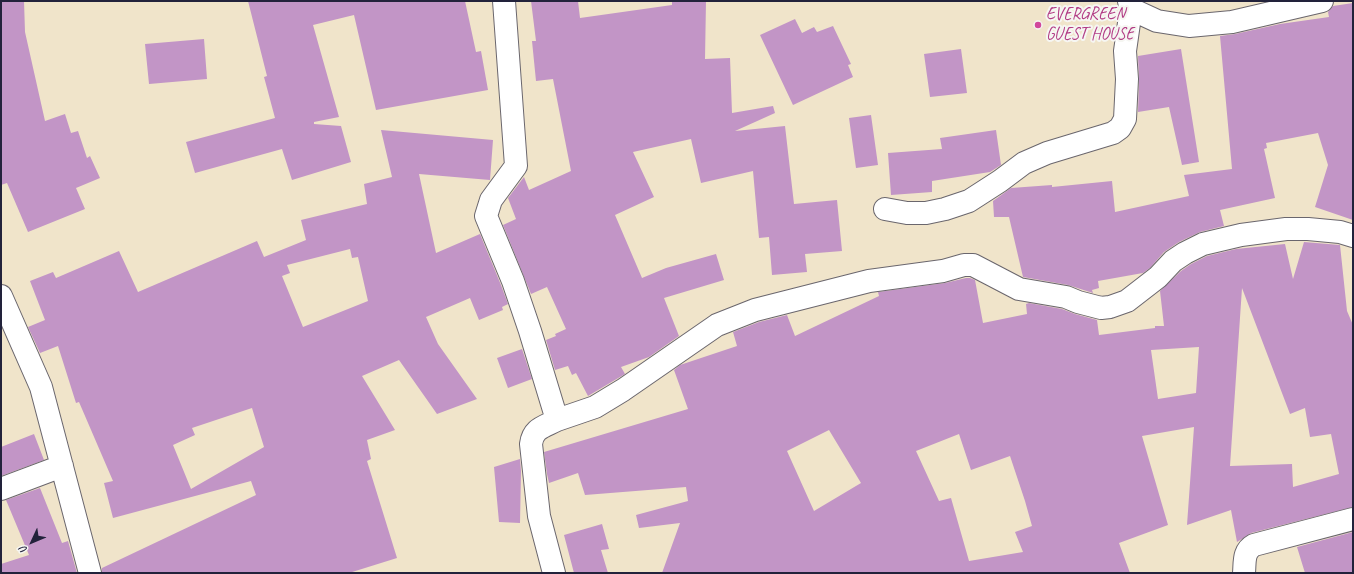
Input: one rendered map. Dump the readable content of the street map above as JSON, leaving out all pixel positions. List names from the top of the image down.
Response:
{
  "places": ["EVERGREEN GUEST HOUSE"],
  "north": "bottom left"
}
